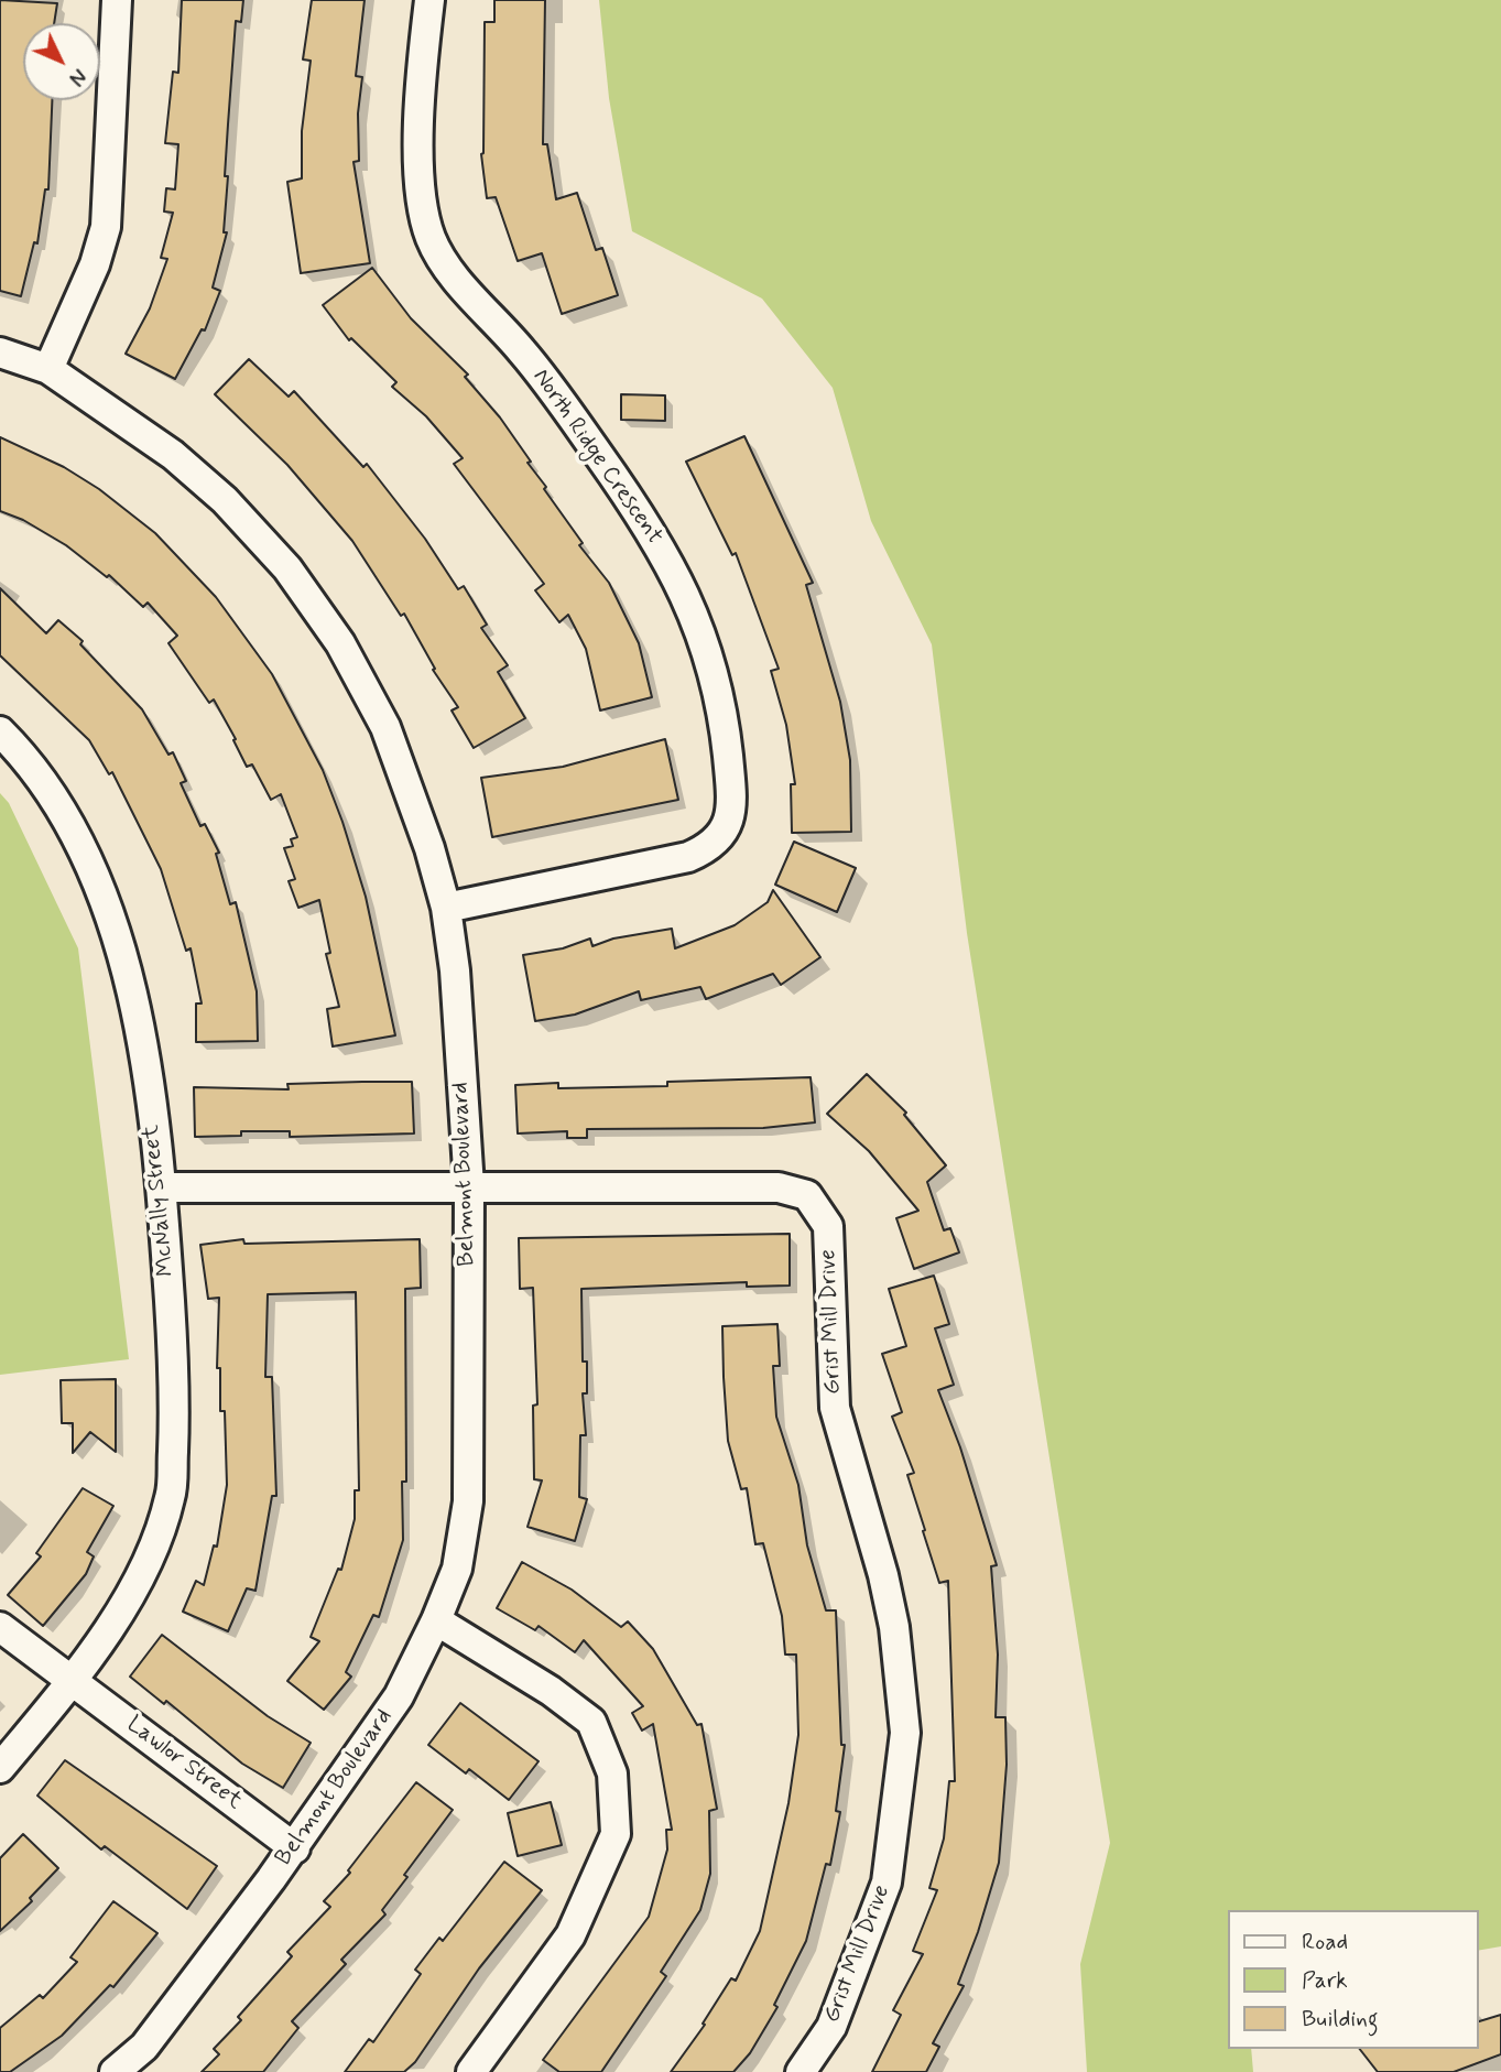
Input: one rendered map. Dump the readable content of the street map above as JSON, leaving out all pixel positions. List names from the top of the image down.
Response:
{
  "streets": {
    "street": [
      "North Ridge Crescent",
      "Belmont Boulevard",
      "McNally Street",
      "Grist Mill Drive",
      "Lawlor Street"
    ]
  },
  "crossings": [
    ["North Ridge Crescent", "Belmont Boulevard"],
    ["Belmont Boulevard", "Grist Mill Drive"],
    ["Belmont Boulevard", "Lawlor Street"],
    ["McNally Street", "Grist Mill Drive"],
    ["McNally Street", "Lawlor Street"]
  ],
  "legend": ["Road", "Park", "Building"],
  "north": "bottom right"
}
